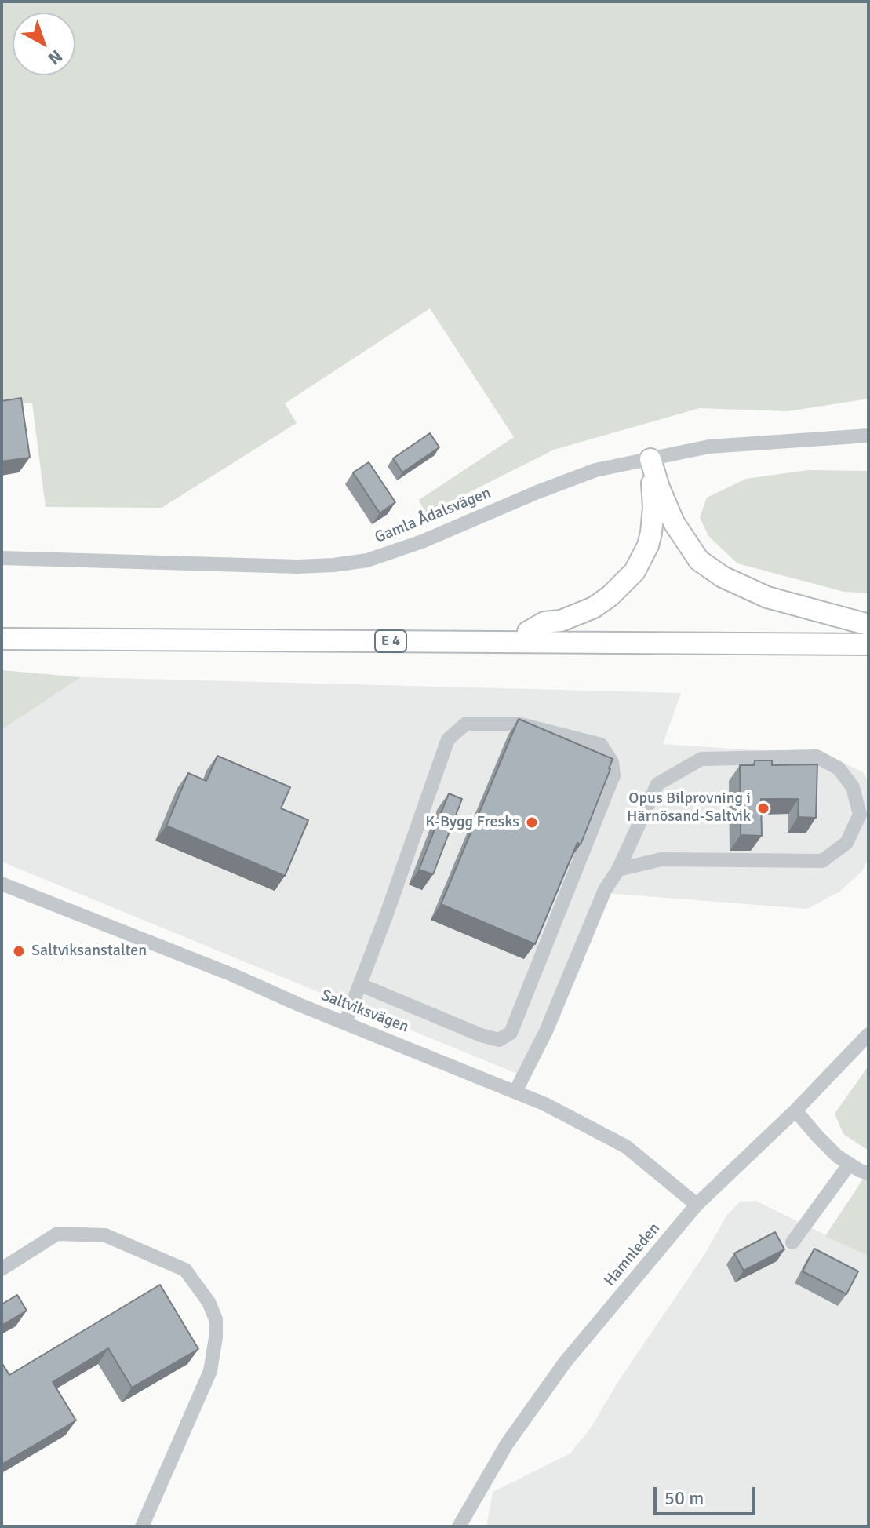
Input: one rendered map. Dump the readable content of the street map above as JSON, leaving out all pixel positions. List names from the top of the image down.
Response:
{
  "streets": {
    "highway": ["E 4"],
    "street": ["Gamla Ådalsvägen", "Saltviksvägen", "Hamnleden"]
  },
  "crossings": [
    ["Gamla Ådalsvägen", "E 4"],
    ["Saltviksvägen", "Hamnleden"]
  ],
  "places": ["Opus Bilprovning i Härnösand-Saltvik", "K-Bygg Fresks", "Saltviksanstalten"],
  "scale_bar": "50 m",
  "north": "bottom right"
}
